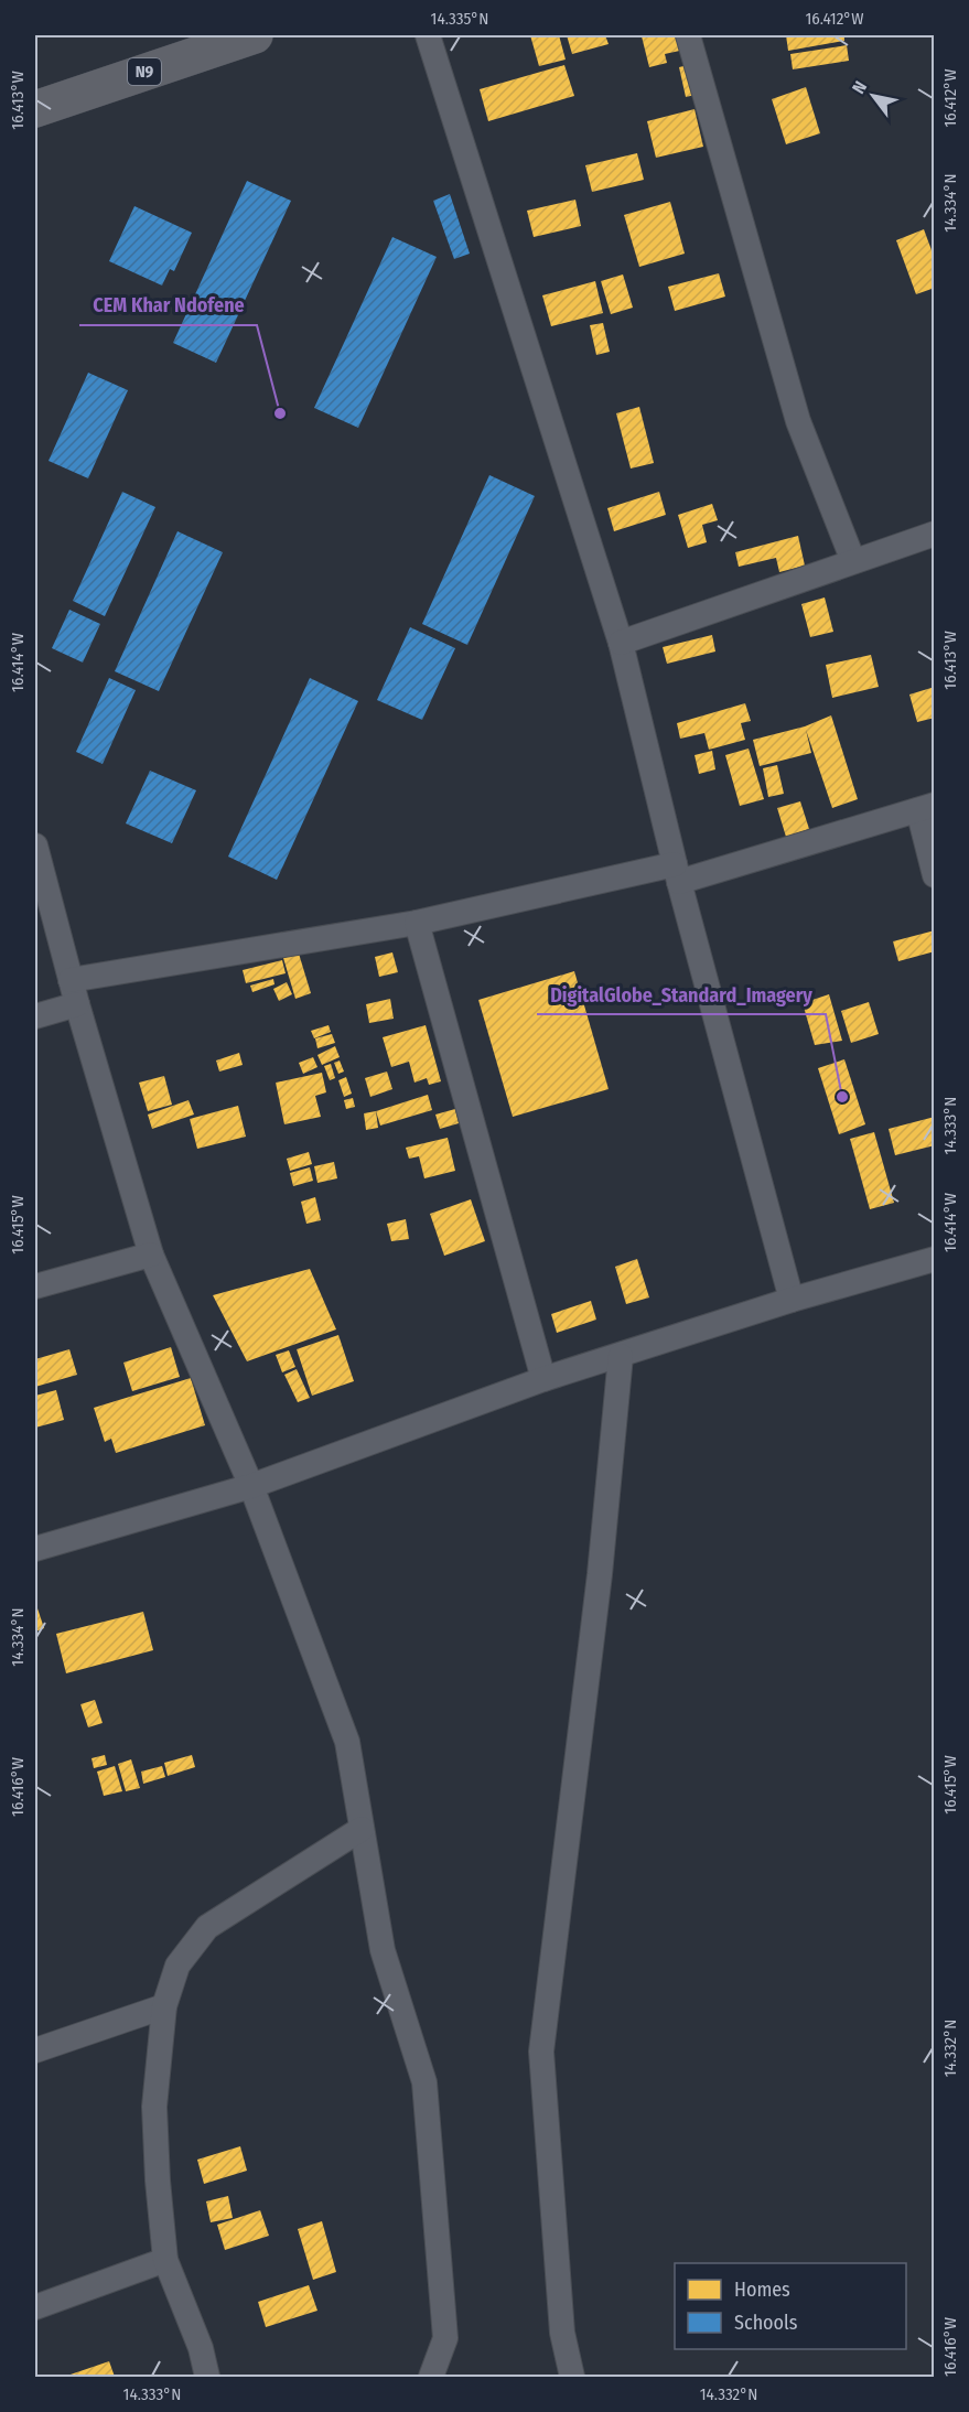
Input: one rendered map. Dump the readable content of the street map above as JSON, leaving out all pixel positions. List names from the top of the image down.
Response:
{
  "streets": {
    "main road": ["N9"]
  },
  "places": ["CEM Khar Ndofene", "DigitalGlobe_Standard_Imagery"],
  "legend": ["Homes", "Schools"],
  "north": "top left",
  "coordinates": [
    "14.335°N",
    "16.412°W",
    "16.413°W",
    "14.334°N",
    "16.414°W",
    "14.333°N",
    "16.415°W",
    "16.416°W",
    "14.332°N"
  ]
}
